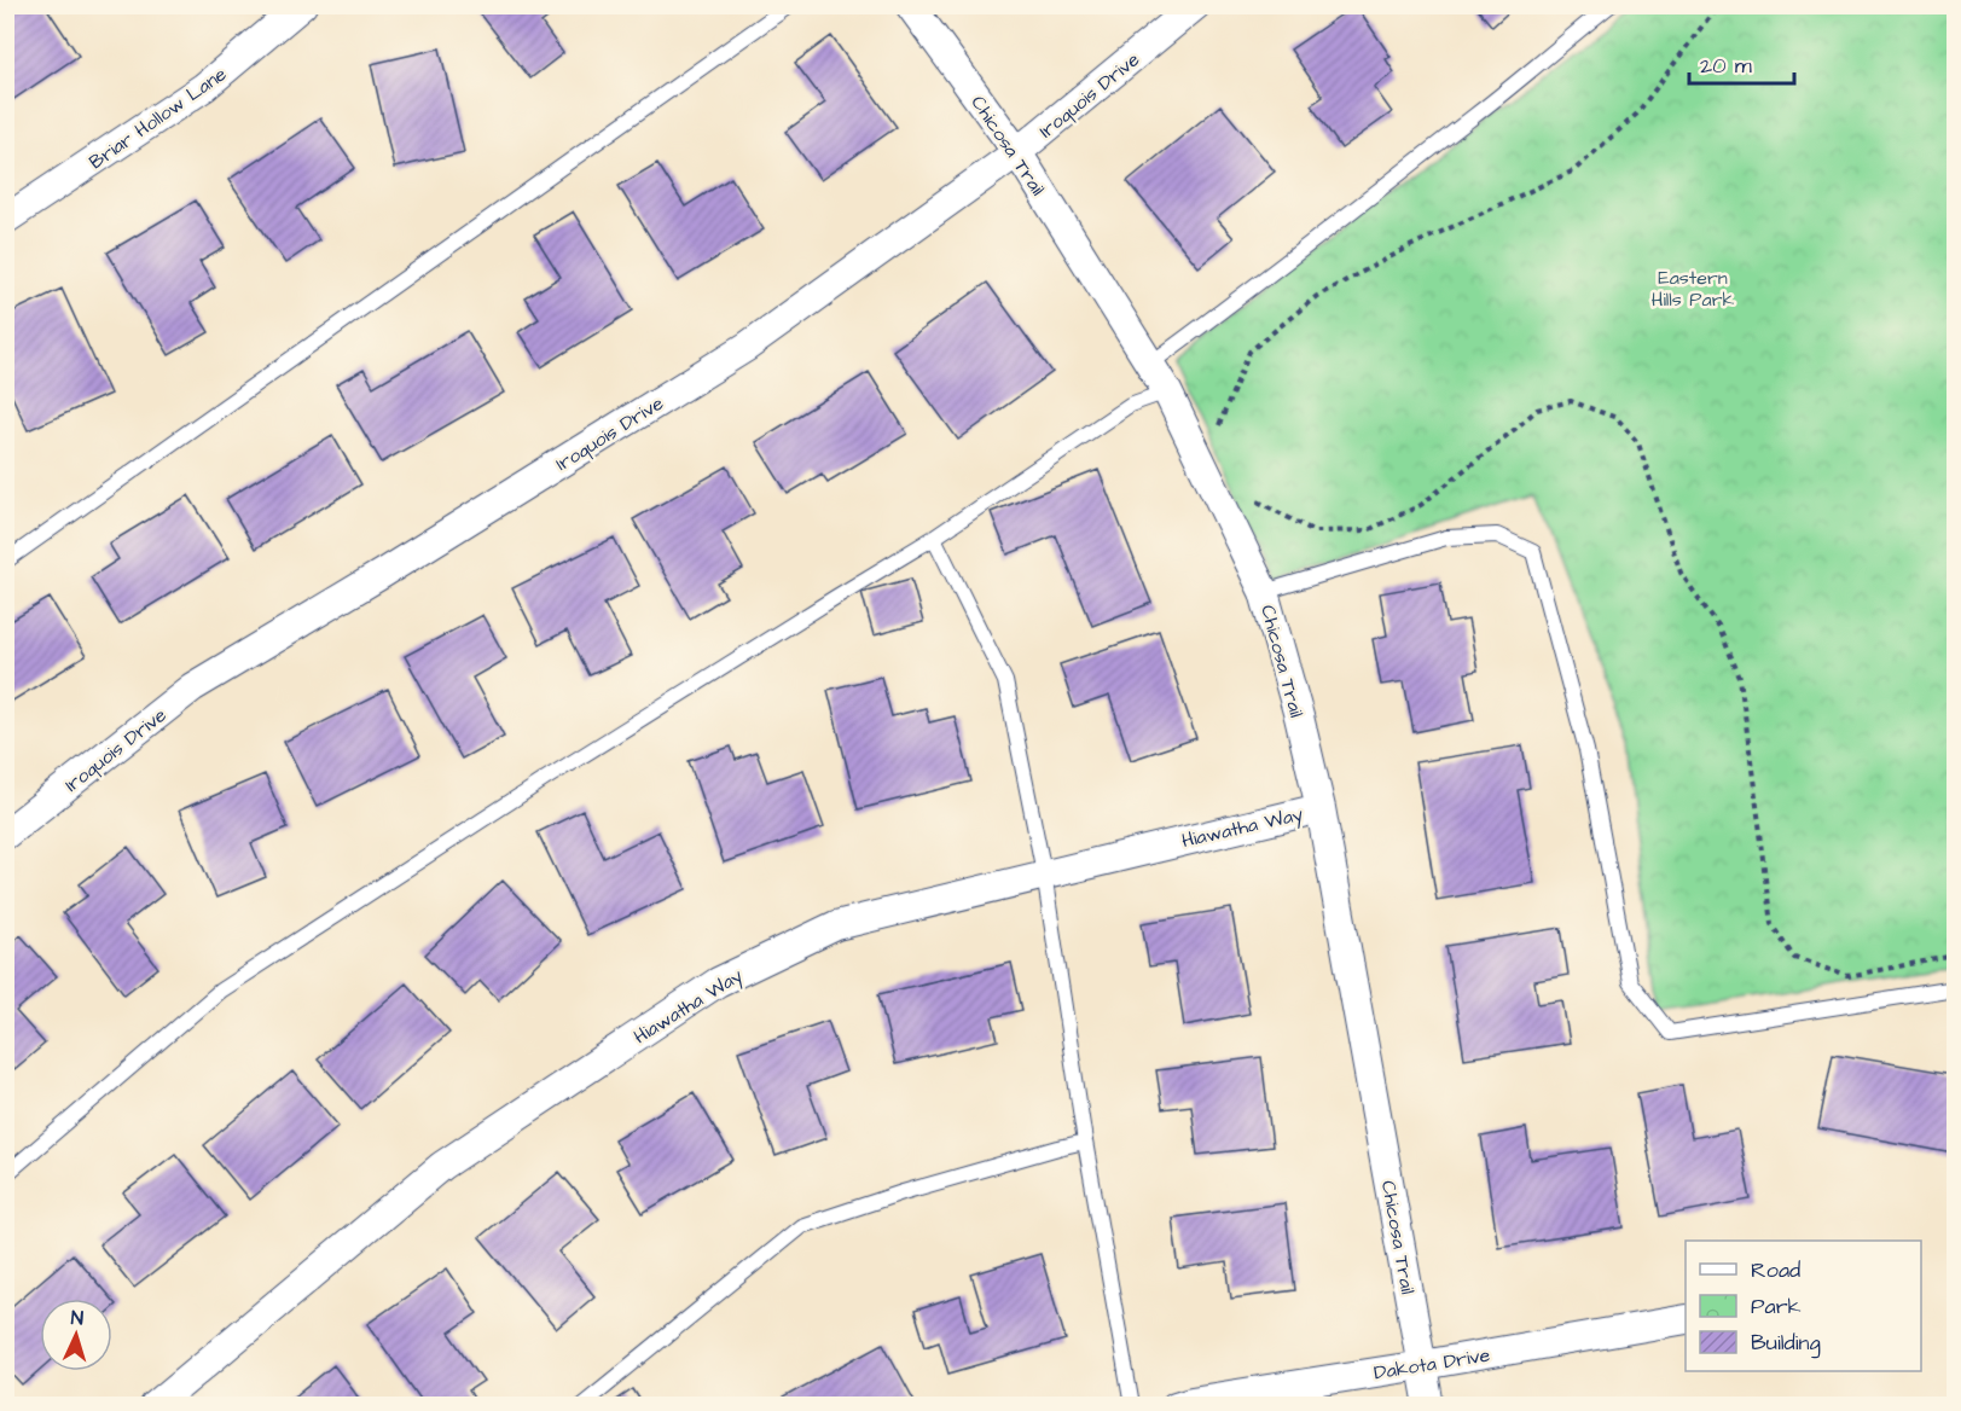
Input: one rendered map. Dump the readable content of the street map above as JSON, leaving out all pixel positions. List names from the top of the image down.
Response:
{
  "streets": {
    "street": [
      "Iroquois Drive",
      "Briar Hollow Lane",
      "Chicosa Trail",
      "Hiawatha Way",
      "Dakota Drive"
    ]
  },
  "crossings": [
    ["Iroquois Drive", "Chicosa Trail"],
    ["Chicosa Trail", "Hiawatha Way"],
    ["Chicosa Trail", "Dakota Drive"]
  ],
  "parks": ["Eastern Hills Park"],
  "legend": ["Road", "Park", "Building"],
  "scale_bar": "20 m",
  "north": "top"
}
